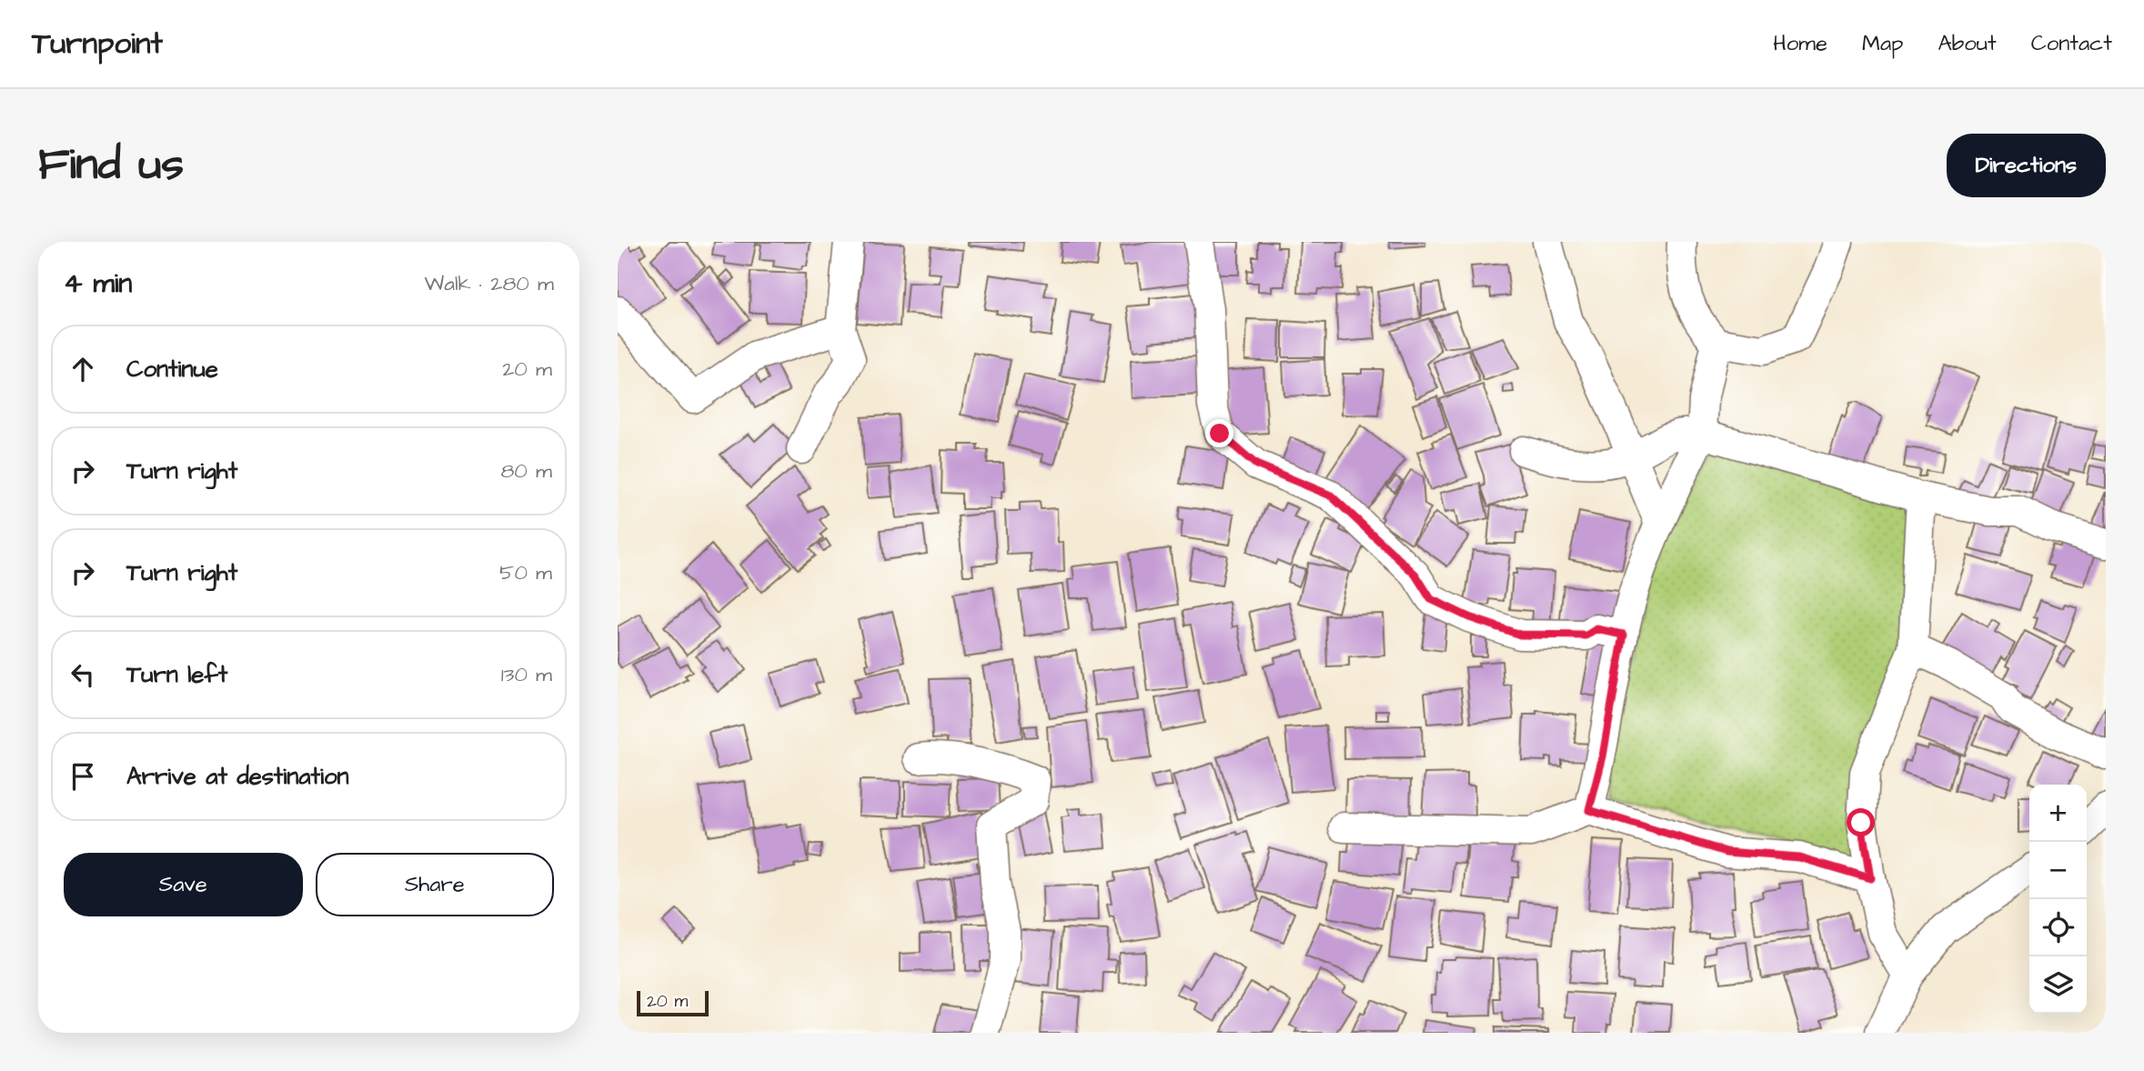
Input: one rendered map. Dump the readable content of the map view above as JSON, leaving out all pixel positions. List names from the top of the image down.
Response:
{
  "scale_bar": "20 m",
  "page": {
    "header": "Turnpoint",
    "nav": [
      "Home",
      "Map",
      "About",
      "Contact"
    ],
    "buttons": [
      "Directions",
      ["Save", "Share"]
    ],
    "title": "Find us",
    "heading": ["4 min", "Walk · 280 m"],
    "list": [
      ["Continue", "20 m"],
      ["Turn right", "80 m"],
      ["Turn right", "50 m"],
      ["Turn left", "130 m"],
      "Arrive at destination"
    ],
    "map_buttons": ["+", "−"],
    "scale": "20 m"
  }
}
